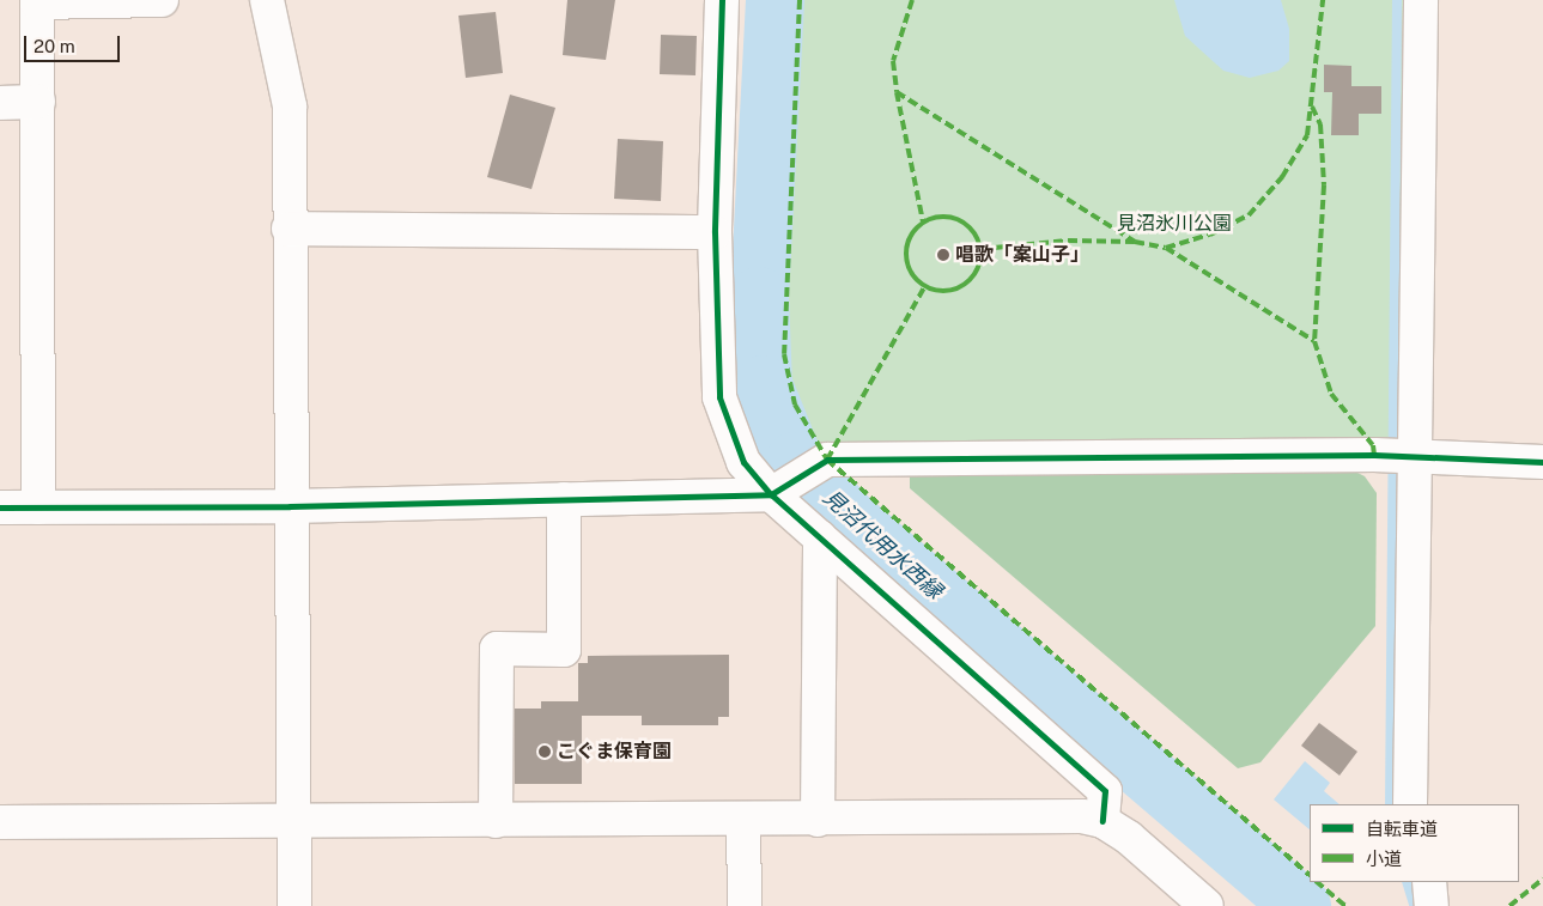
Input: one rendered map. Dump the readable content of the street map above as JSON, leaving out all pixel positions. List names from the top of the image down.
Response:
{
  "water": ["見沼代用水西縁"],
  "parks": ["見沼氷川公園"],
  "places": ["唱歌「案山子」", "こぐま保育園"],
  "legend": ["自転車道", "小道"],
  "scale_bar": "20 m"
}
